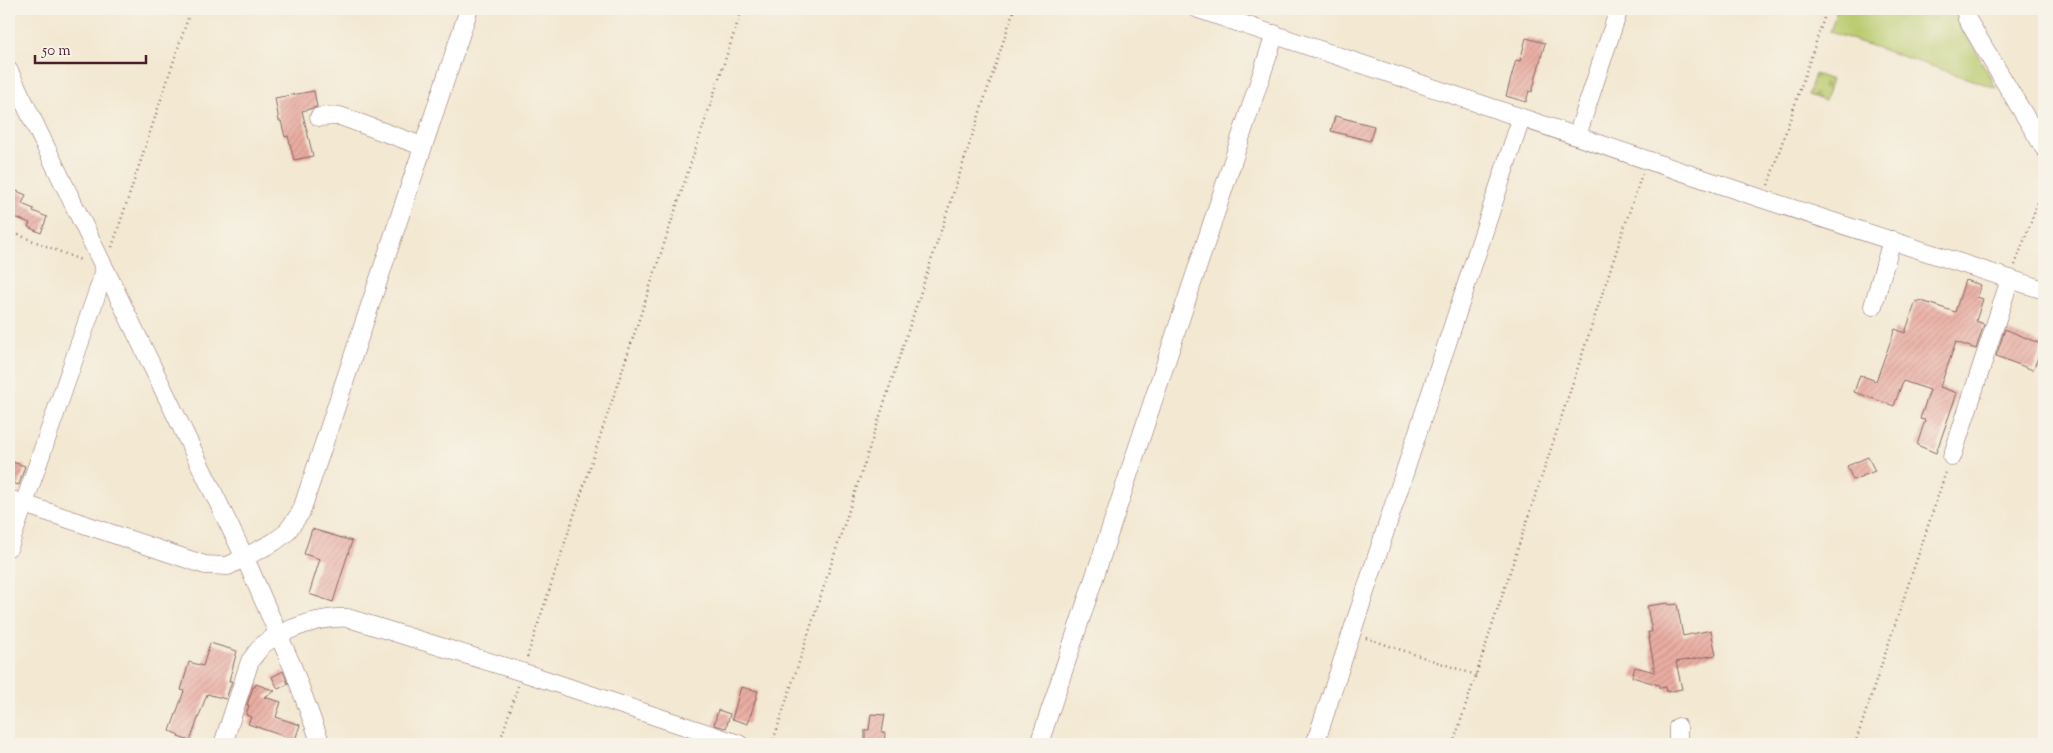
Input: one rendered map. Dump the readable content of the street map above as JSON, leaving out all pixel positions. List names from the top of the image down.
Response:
{
  "scale_bar": "50 m"
}
